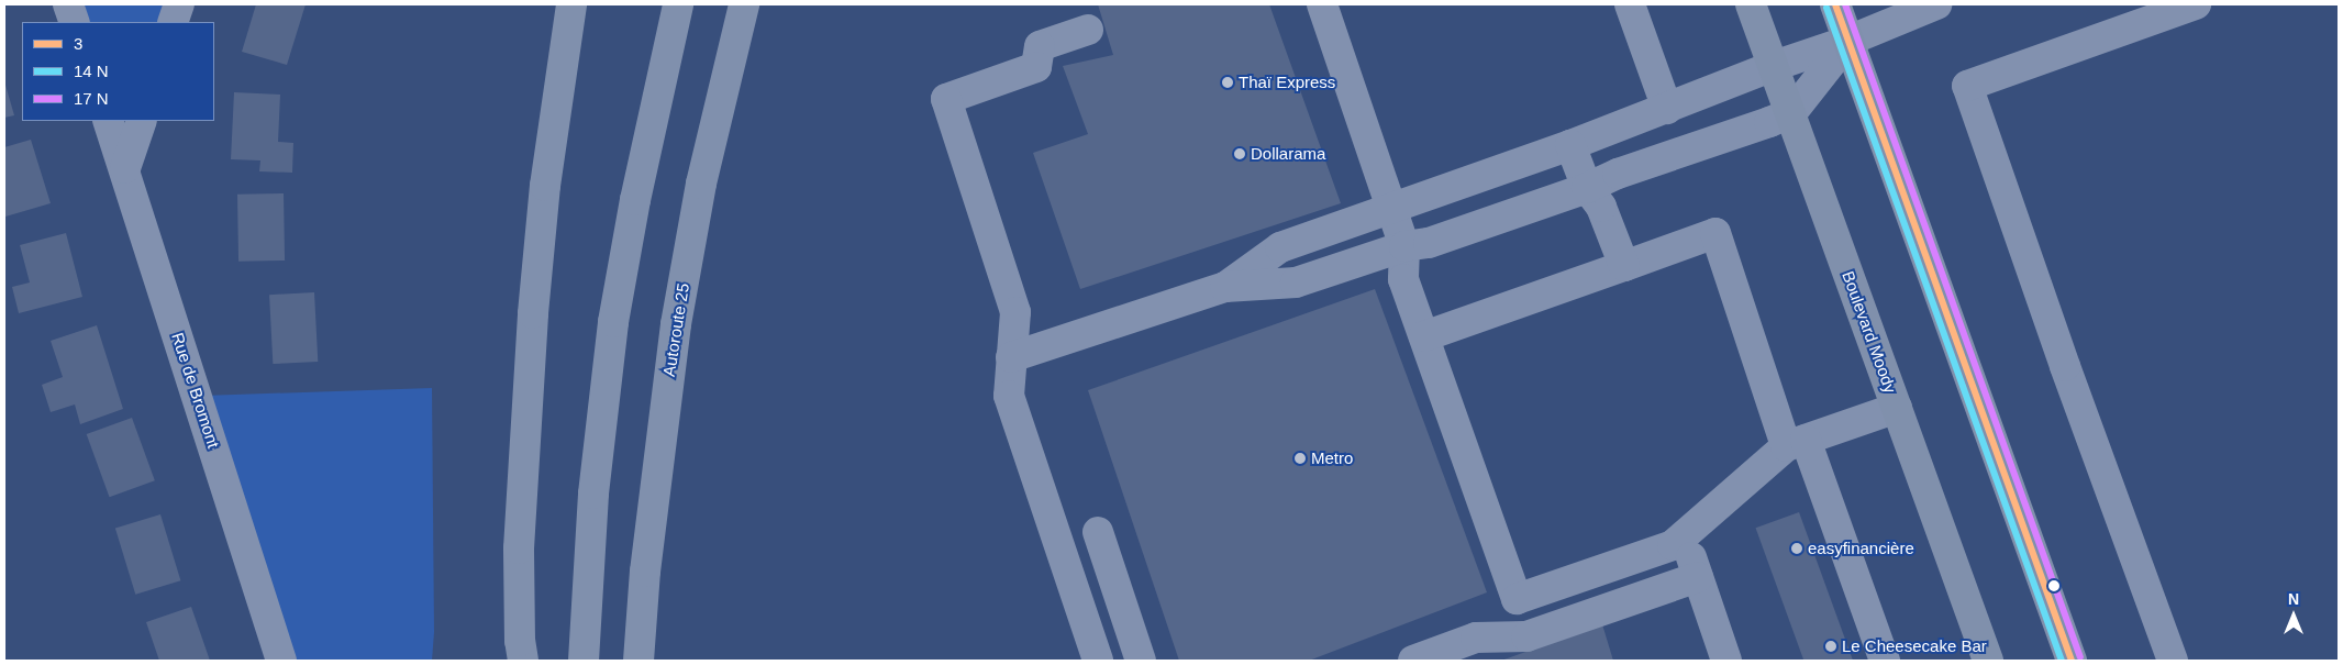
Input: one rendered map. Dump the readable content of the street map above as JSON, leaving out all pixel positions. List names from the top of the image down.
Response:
{
  "streets": {
    "highway": ["Autoroute 25"],
    "main road": ["Boulevard Moody"],
    "street": ["Rue de Bromont"]
  },
  "places": [
    "Thaï Express",
    "Dollarama",
    "Metro",
    "easyfinancière",
    "Le Cheesecake Bar"
  ],
  "lines": ["transit line 3"],
  "legend": ["3", "14 N", "17 N"],
  "north": "top"
}
